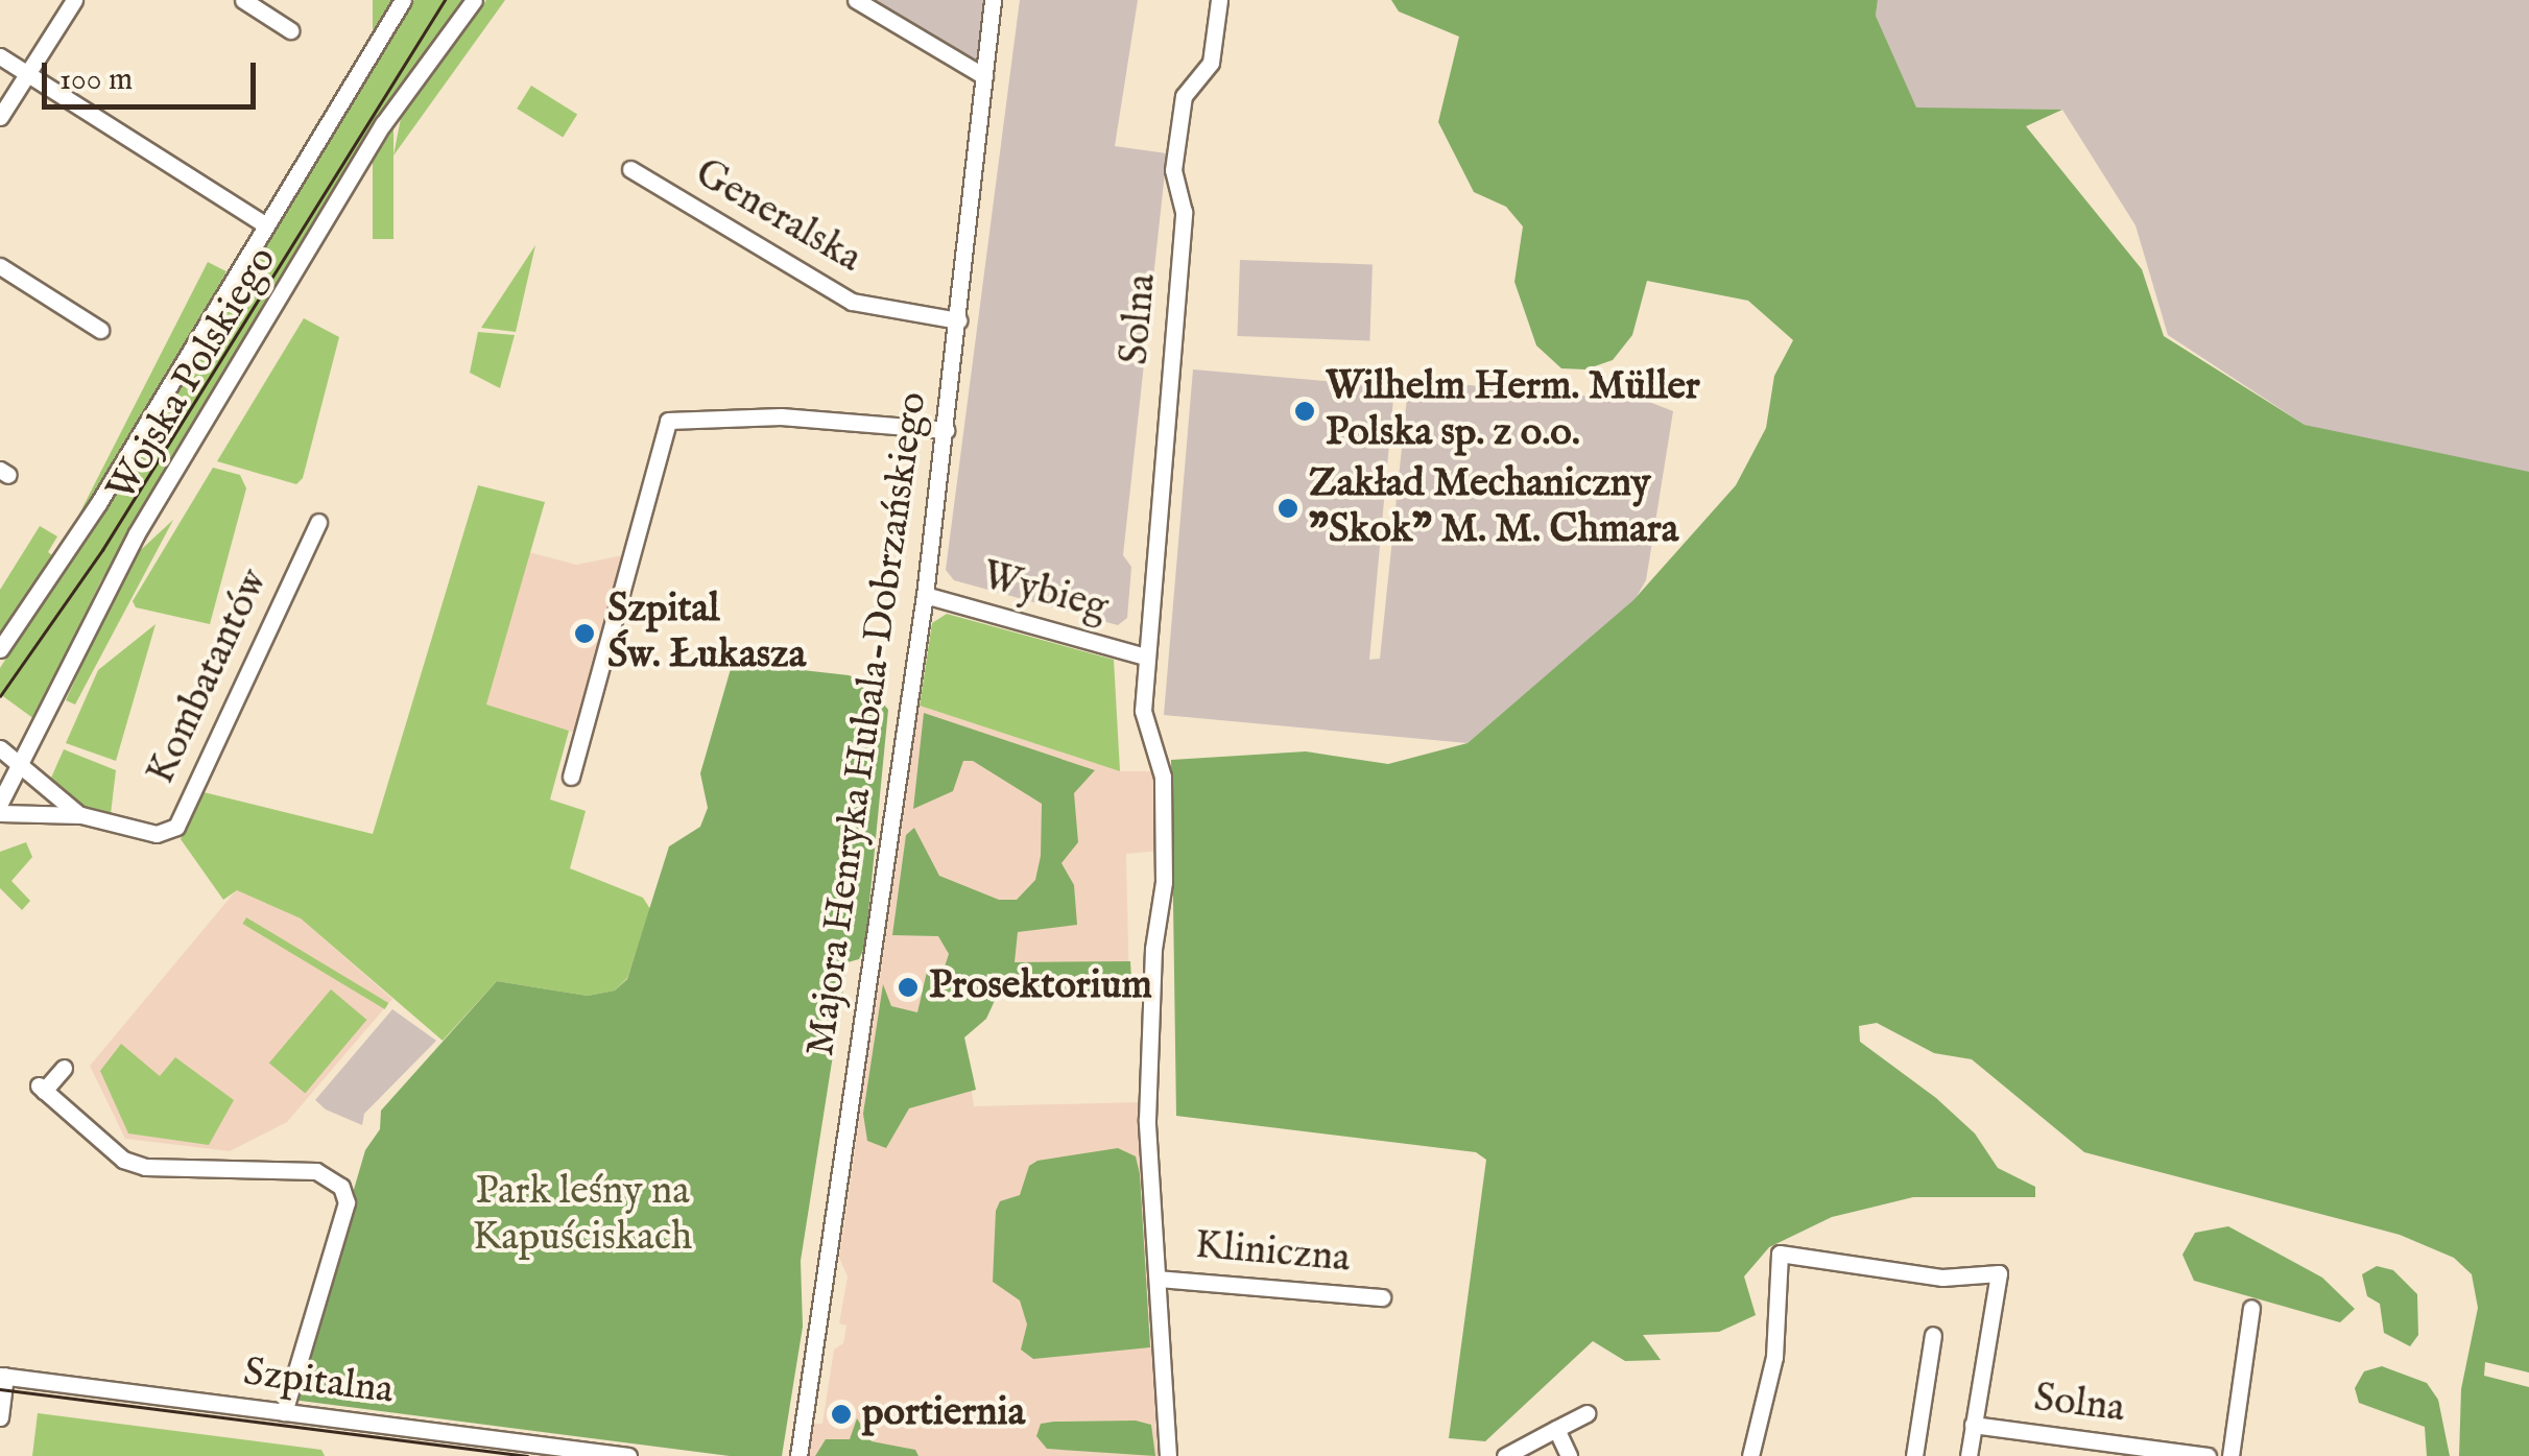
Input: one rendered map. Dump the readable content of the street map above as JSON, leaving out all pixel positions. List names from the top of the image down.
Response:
{
  "streets": {
    "street": [
      "Generalska",
      "Solna",
      "Wojska Polskiego",
      "Wybieg",
      "Kombatantów",
      "Majora Henryka Hubala-Dobrzańskiego",
      "Kliniczna",
      "Szpitalna"
    ]
  },
  "crossings": [
    ["Generalska", "Majora Henryka Hubala-Dobrzańskiego"],
    ["Solna", "Wybieg"],
    ["Solna", "Kliniczna"],
    ["Wojska Polskiego", "Kombatantów"],
    ["Wybieg", "Majora Henryka Hubala-Dobrzańskiego"]
  ],
  "parks": ["Park leśny na Kapuściskach"],
  "places": [
    "Wilhelm Herm. Müller Polska sp. z o.o.",
    "Zakład Mechaniczny \"Skok\" M. M. Chmara",
    "Szpital Św. Łukasza",
    "Prosektorium",
    "portiernia"
  ],
  "scale_bar": "100 m"
}
